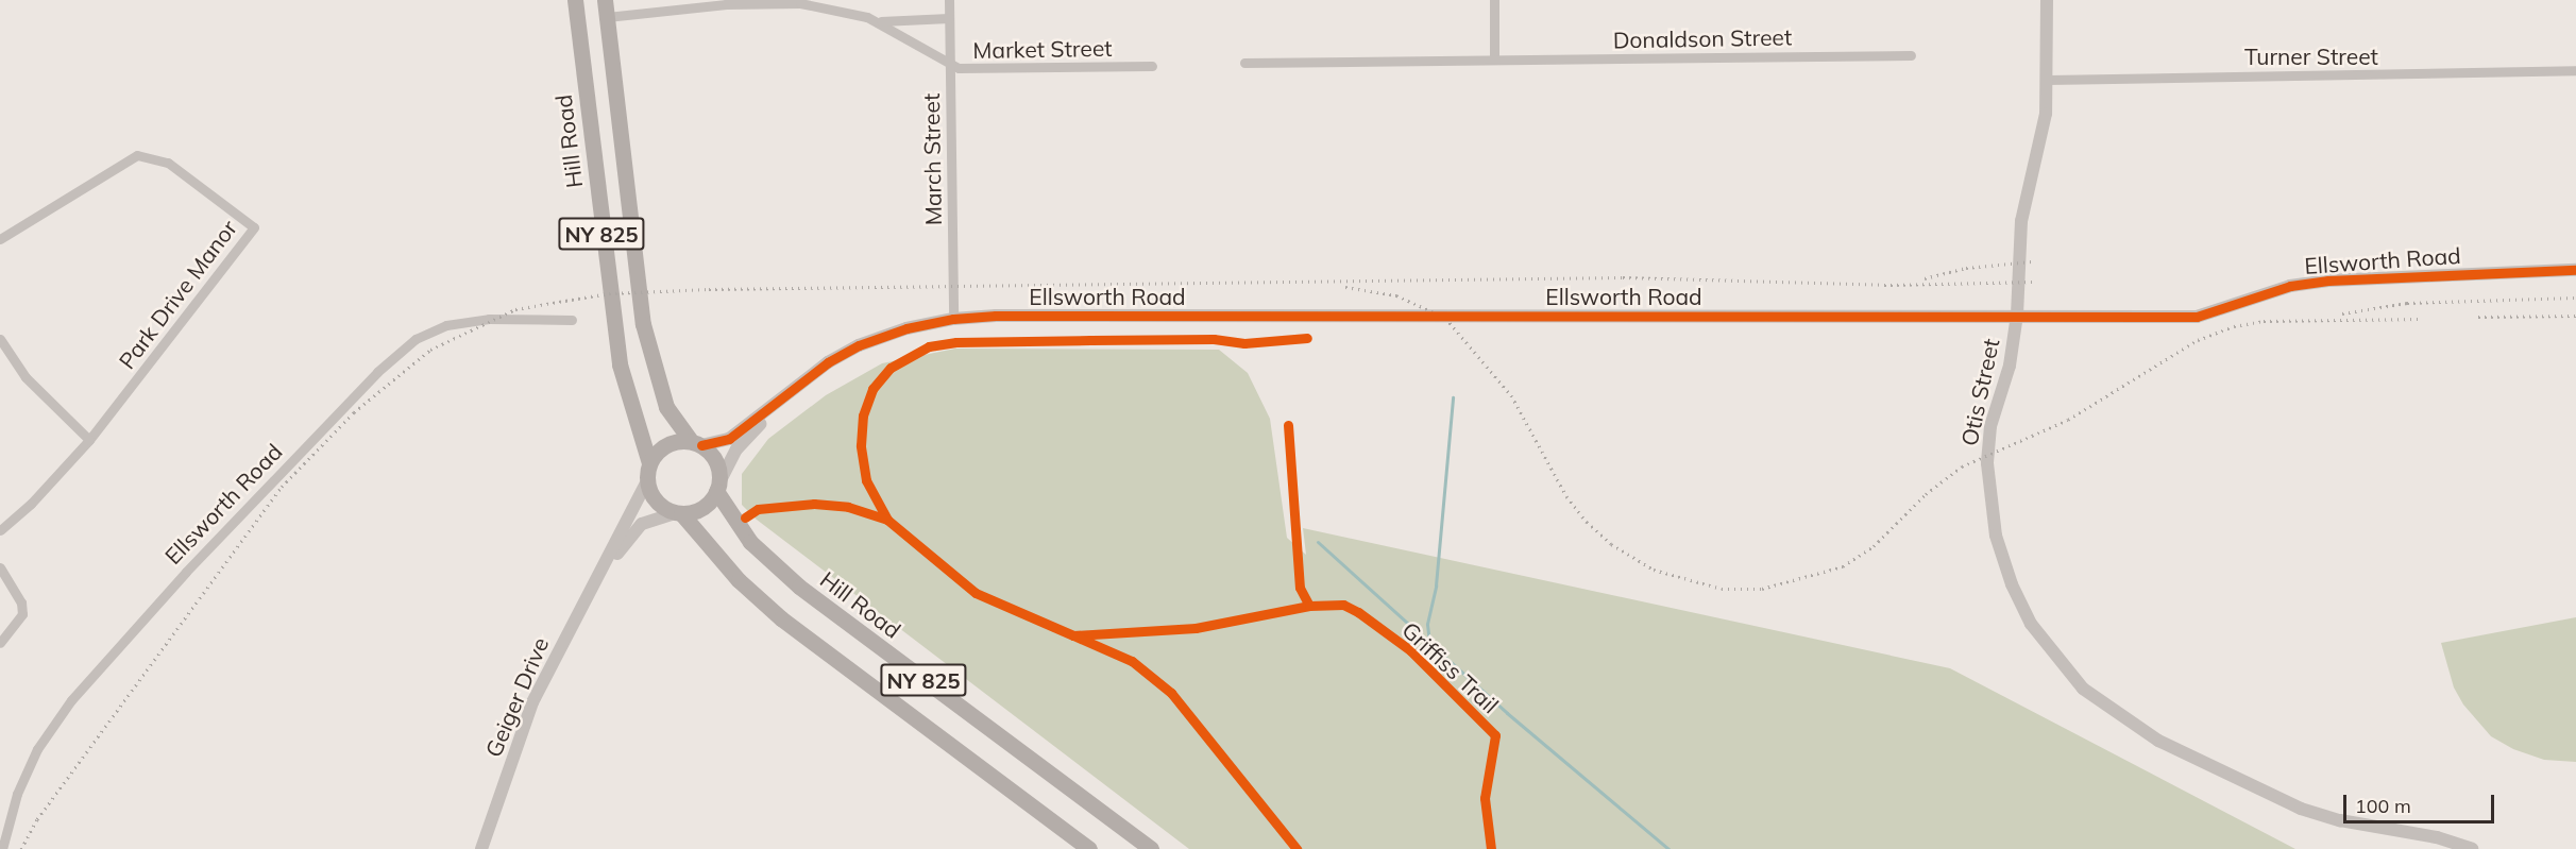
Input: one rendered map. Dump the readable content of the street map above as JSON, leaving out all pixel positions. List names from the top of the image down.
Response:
{
  "streets": {
    "main road": ["Hill Road", "NY 825"],
    "street": [
      "Donaldson Street",
      "Market Street",
      "Turner Street",
      "March Street",
      "Ellsworth Road",
      "Park Drive Manor",
      "Otis Street",
      "Geiger Drive"
    ],
    "cycle path": ["Griffiss Trail"]
  },
  "crossings": [
    ["Market Street", "March Street"],
    ["Market Street", "NY 825"],
    ["Turner Street", "Otis Street"],
    ["Hill Road", "NY 825"],
    ["Hill Road", "Ellsworth Road"],
    ["Hill Road", "Geiger Drive"],
    ["March Street", "Ellsworth Road"],
    ["NY 825", "Ellsworth Road"],
    ["NY 825", "Geiger Drive"],
    ["Ellsworth Road", "Otis Street"],
    ["Ellsworth Road", "Geiger Drive"]
  ],
  "scale_bar": "100 m"
}
